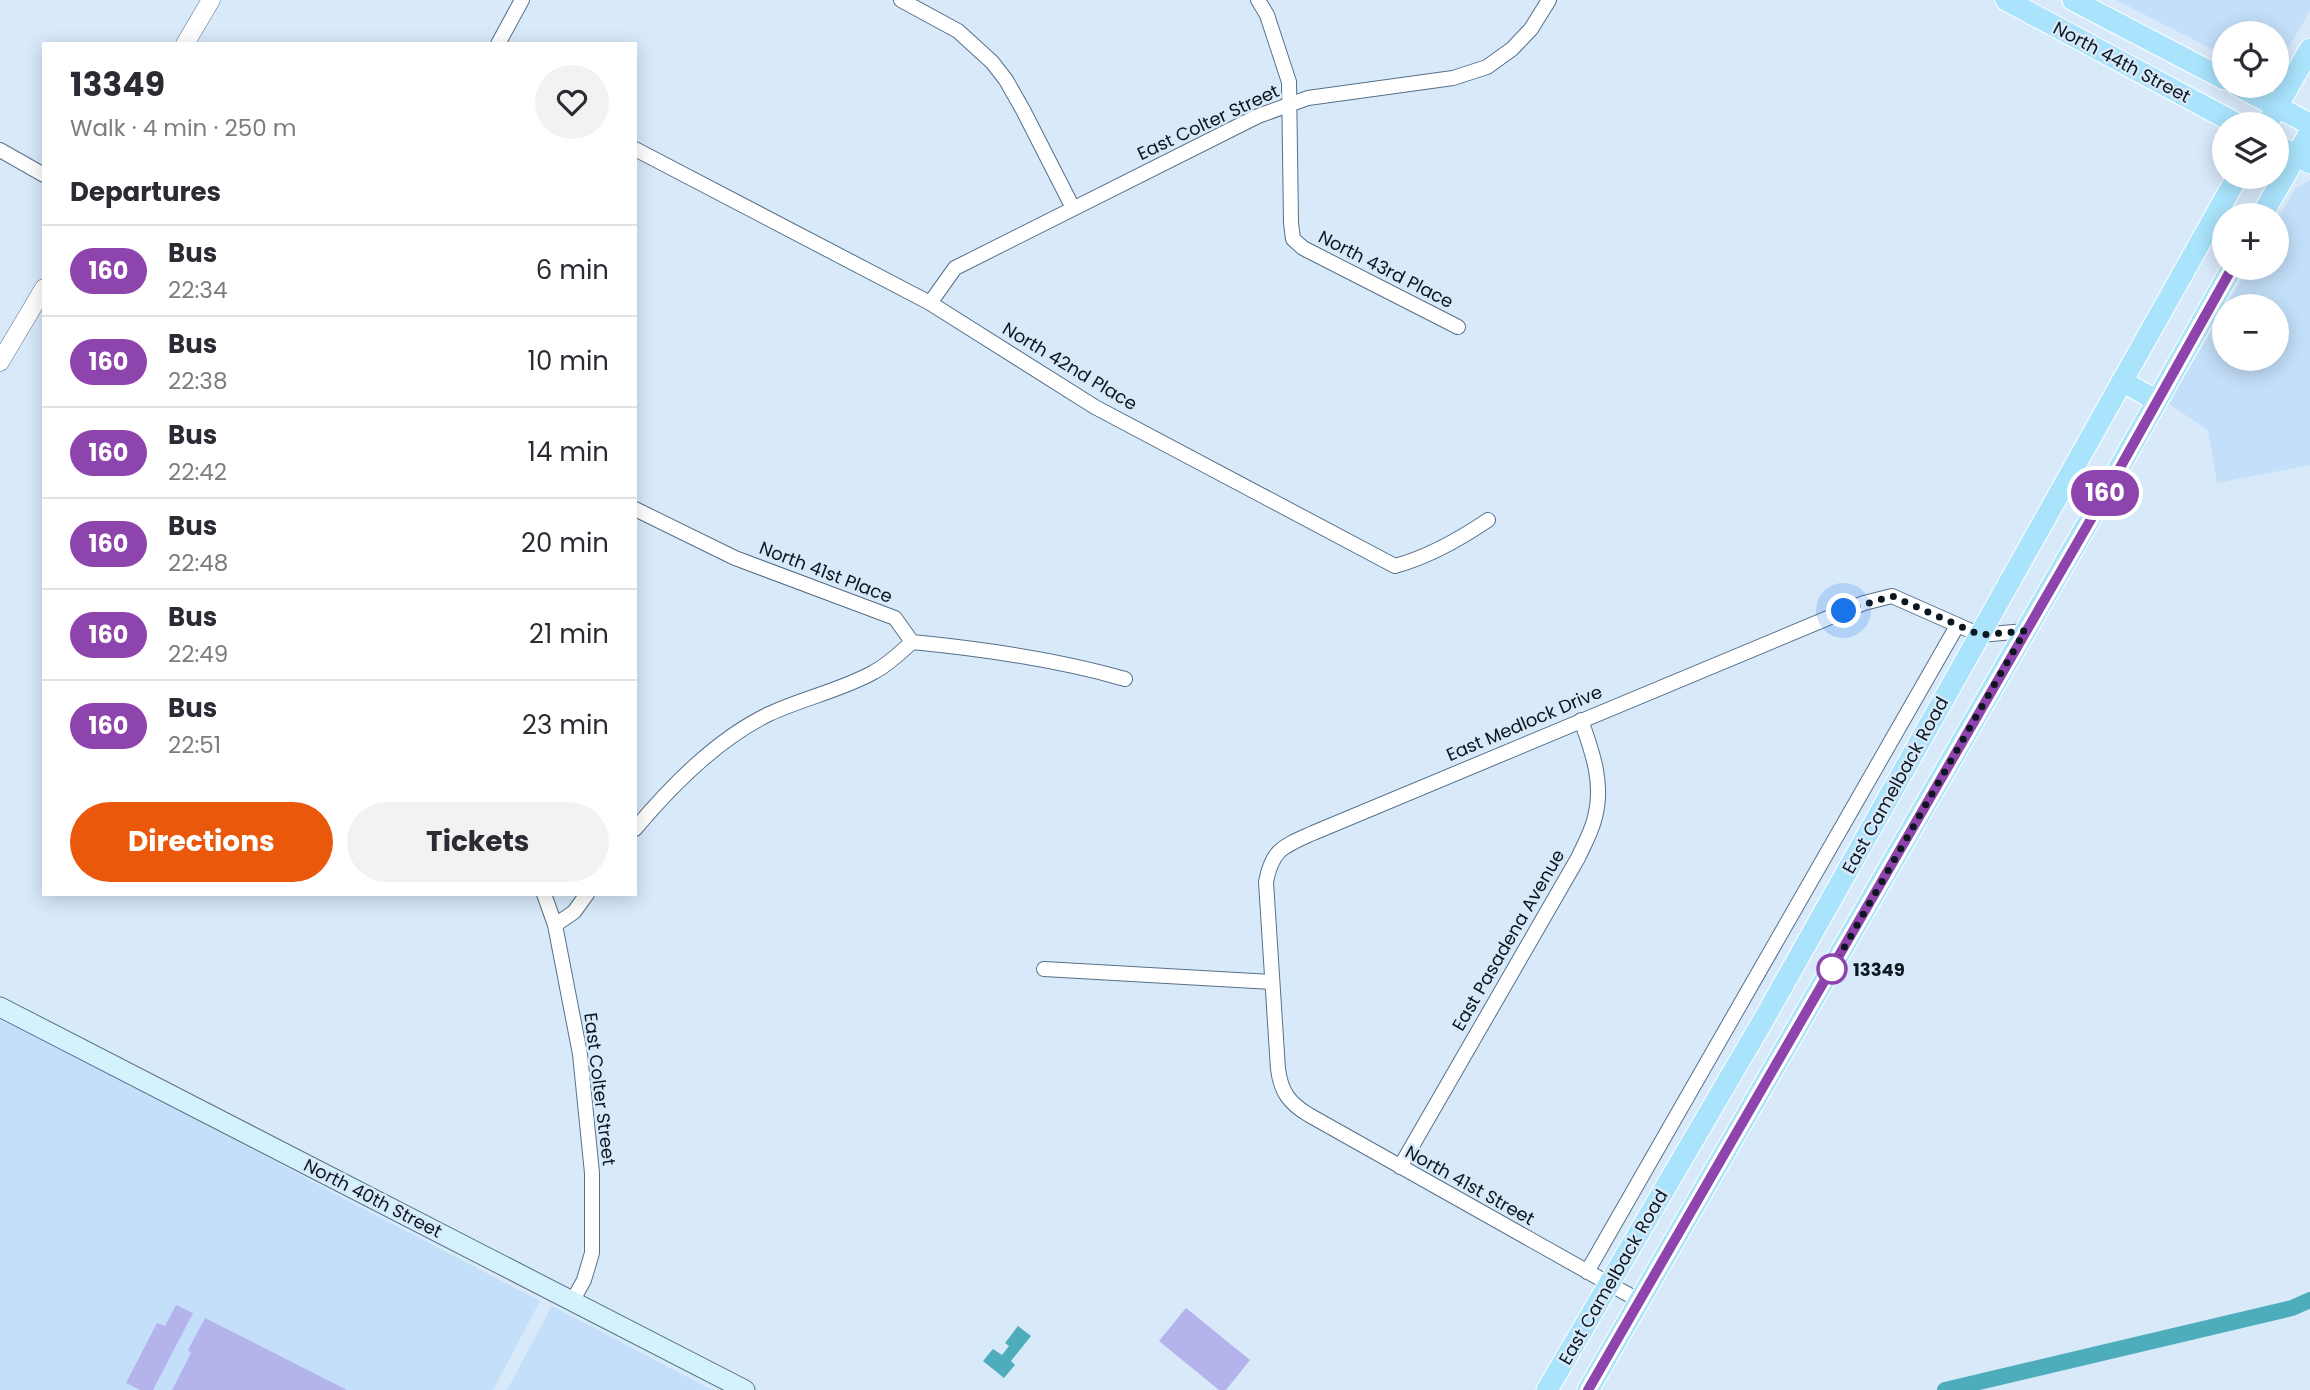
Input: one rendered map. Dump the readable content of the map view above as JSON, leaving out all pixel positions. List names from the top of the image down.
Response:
{
  "streets": {
    "main road": ["North 44th Street", "East Camelback Road", "North 40th Street"],
    "street": [
      "East Colter Street",
      "North 43rd Place",
      "North 42nd Place",
      "North 41st Place",
      "East Medlock Drive",
      "East Pasadena Avenue",
      "North 41st Street"
    ]
  },
  "crossings": [
    ["East Colter Street", "North 43rd Place"],
    ["East Colter Street", "North 42nd Place"],
    ["East Colter Street", "North 40th Street"],
    ["East Medlock Drive", "East Camelback Road"],
    ["East Medlock Drive", "East Pasadena Avenue"],
    ["East Medlock Drive", "North 41st Street"],
    ["East Camelback Road", "North 41st Street"],
    ["East Pasadena Avenue", "North 41st Street"]
  ],
  "places": ["13349"],
  "lines": ["bus line 160"],
  "page": {
    "on_map": "160",
    "map_buttons": ["+", "−"],
    "heading": [
      ["13349", "Walk · 4 min · 250 m"],
      "Departures"
    ],
    "list": [
      {
        "mark": "160",
        "name": "Bus",
        "note": "22:34",
        "value": "6 min"
      },
      {
        "mark": "160",
        "name": "Bus",
        "note": "22:38",
        "value": "10 min"
      },
      {
        "mark": "160",
        "name": "Bus",
        "note": "22:42",
        "value": "14 min"
      },
      {
        "mark": "160",
        "name": "Bus",
        "note": "22:48",
        "value": "20 min"
      },
      {
        "mark": "160",
        "name": "Bus",
        "note": "22:49",
        "value": "21 min"
      },
      {
        "mark": "160",
        "name": "Bus",
        "note": "22:51",
        "value": "23 min"
      }
    ],
    "buttons": ["Directions", "Tickets"]
  }
}
